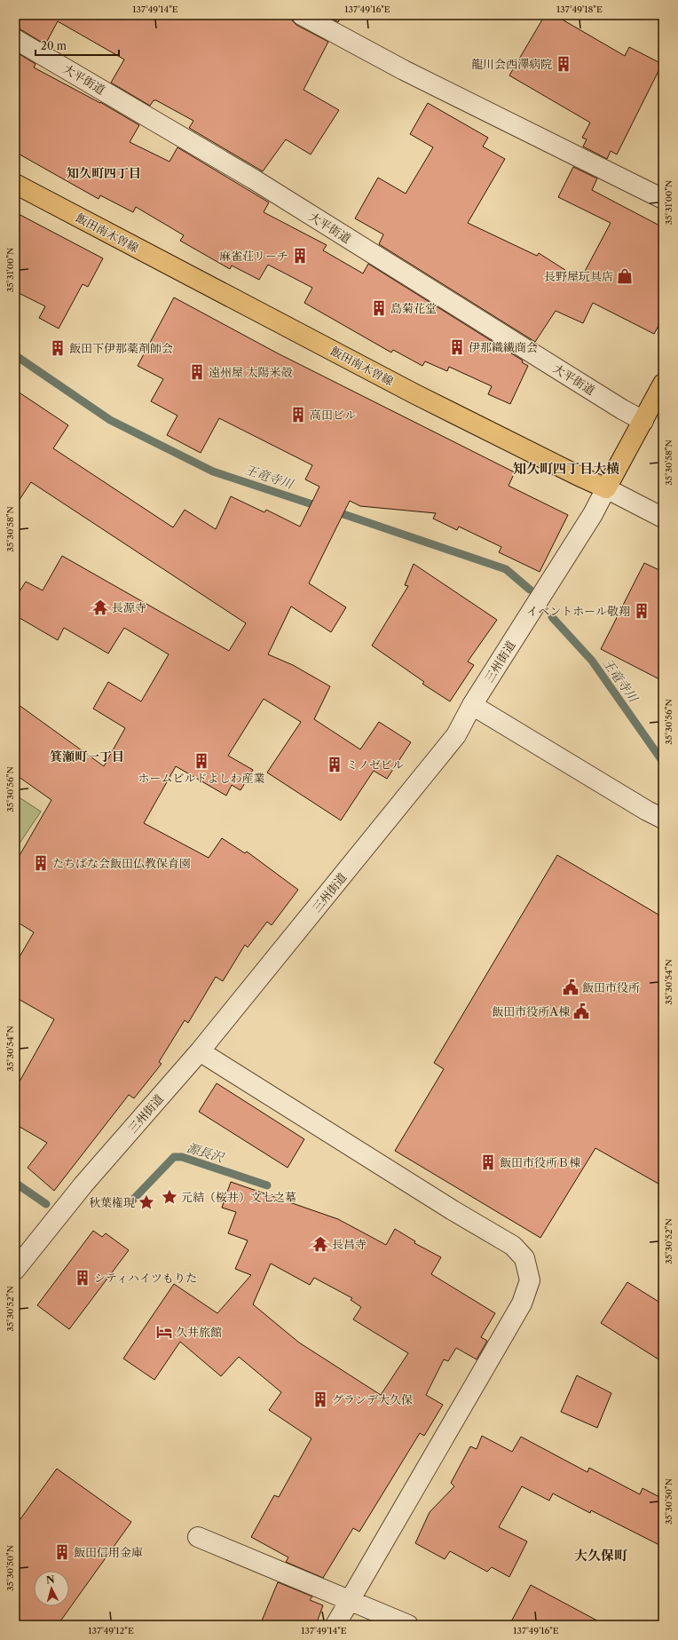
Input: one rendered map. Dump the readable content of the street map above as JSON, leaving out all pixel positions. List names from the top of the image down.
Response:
{
  "streets": {
    "main road": ["飯田南木曽線"],
    "street": ["大平街道", "三州街道"]
  },
  "crossings": [
    ["飯田南木曽線", "三州街道"]
  ],
  "districts": [
    "知久町四丁目",
    "知久町四丁目大横",
    "箕瀬町一丁目",
    "大久保町"
  ],
  "water": ["王竜寺川", "源長沢"],
  "places": {
    "building": [
      "龍川会西澤病院",
      "麻雀荘リーチ",
      "島菊花堂",
      "伊那織繊商会",
      "飯田下伊那薬剤師会",
      "遠州屋 太陽米殻",
      "高田ビル",
      "イベントホール敬翔",
      "ホームビルドよしわ産業",
      "ミノゼビル",
      "たちばな会飯田仏教保育園",
      "飯田市役所Ｂ棟",
      "シティハイツもりた",
      "グランデ大久保",
      "飯田信用金庫"
    ],
    "shop": ["長野屋玩具店"],
    "temple": ["長源寺", "長昌寺"],
    "public building": ["飯田市役所", "飯田市役所A棟"],
    "place": ["元結（桜井）文七之墓", "秋葉権現"],
    "hotel": ["久井旅館"]
  },
  "scale_bar": "20 m",
  "north": "top",
  "coordinates": [
    "137°49'14\"E",
    "137°49'16\"E",
    "137°49'18\"E",
    "35°31'00\"N",
    "35°30'58\"N",
    "35°30'56\"N",
    "35°30'54\"N",
    "35°30'52\"N",
    "35°30'50\"N",
    "137°49'12\"E"
  ]
}
